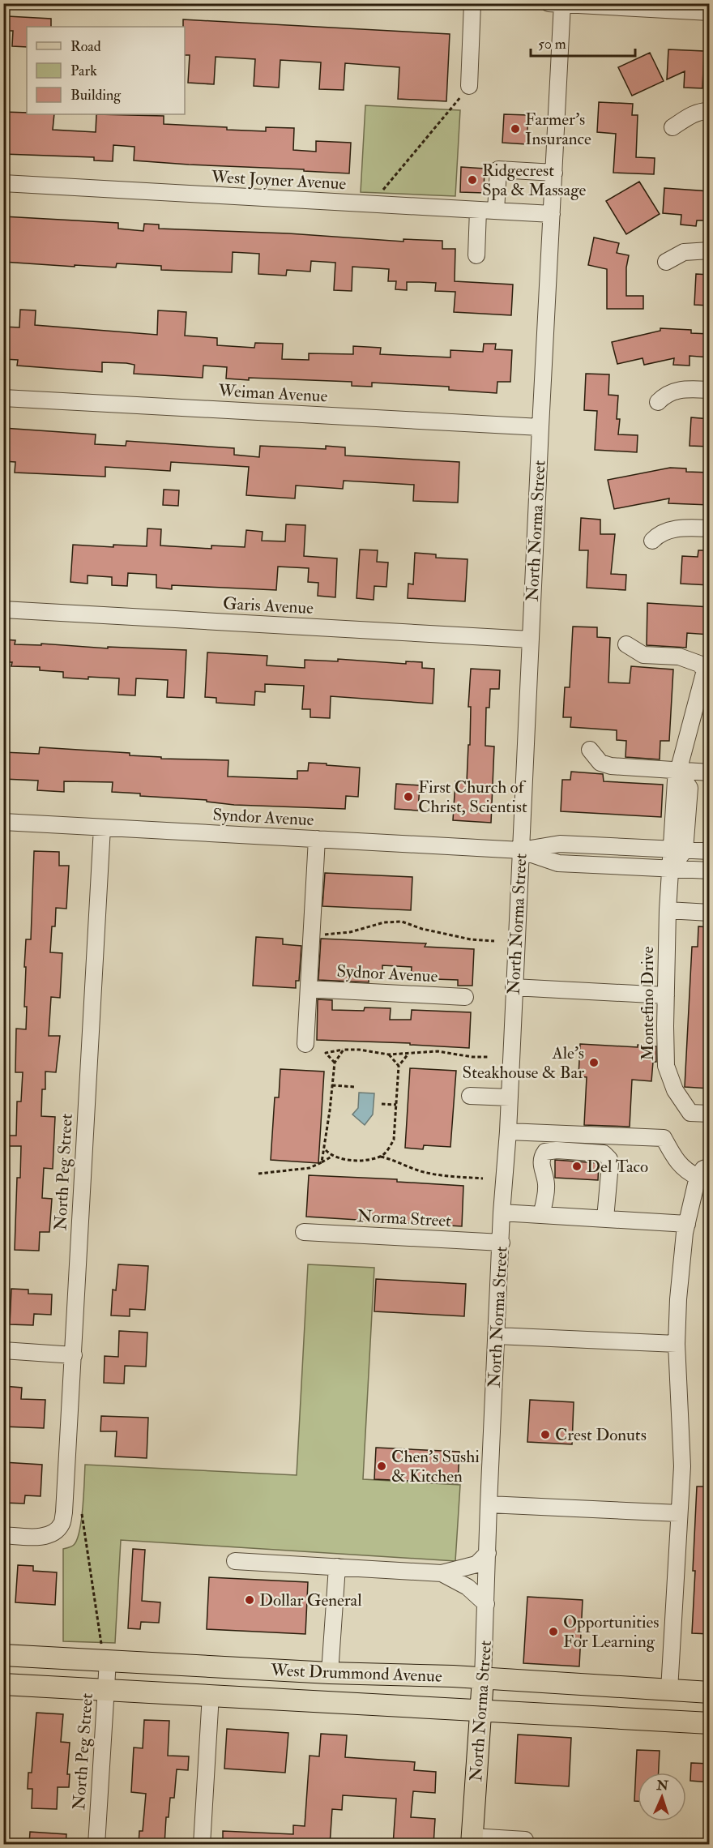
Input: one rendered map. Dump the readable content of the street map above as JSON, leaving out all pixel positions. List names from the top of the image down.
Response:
{
  "streets": {
    "main road": ["North Norma Street", "West Drummond Avenue"],
    "street": [
      "West Joyner Avenue",
      "Weiman Avenue",
      "Garis Avenue",
      "Syndor Avenue",
      "Sydnor Avenue",
      "Montefino Drive",
      "North Peg Street",
      "Norma Street"
    ]
  },
  "crossings": [
    ["West Joyner Avenue", "North Norma Street"],
    ["Weiman Avenue", "North Norma Street"],
    ["North Norma Street", "Garis Avenue"],
    ["North Norma Street", "Syndor Avenue"],
    ["North Norma Street", "Norma Street"],
    ["North Norma Street", "West Drummond Avenue"],
    ["Syndor Avenue", "North Peg Street"],
    ["North Peg Street", "West Drummond Avenue"]
  ],
  "places": [
    "Farmer's Insurance",
    "Ridgecrest Spa & Massage",
    "First Church of Christ, Scientist",
    "Ale's Steakhouse & Bar",
    "Del Taco",
    "Crest Donuts",
    "Chen's Sushi & Kitchen",
    "Dollar General",
    "Opportunities For Learning"
  ],
  "legend": ["Road", "Park", "Building"],
  "scale_bar": "50 m",
  "north": "top"
}
